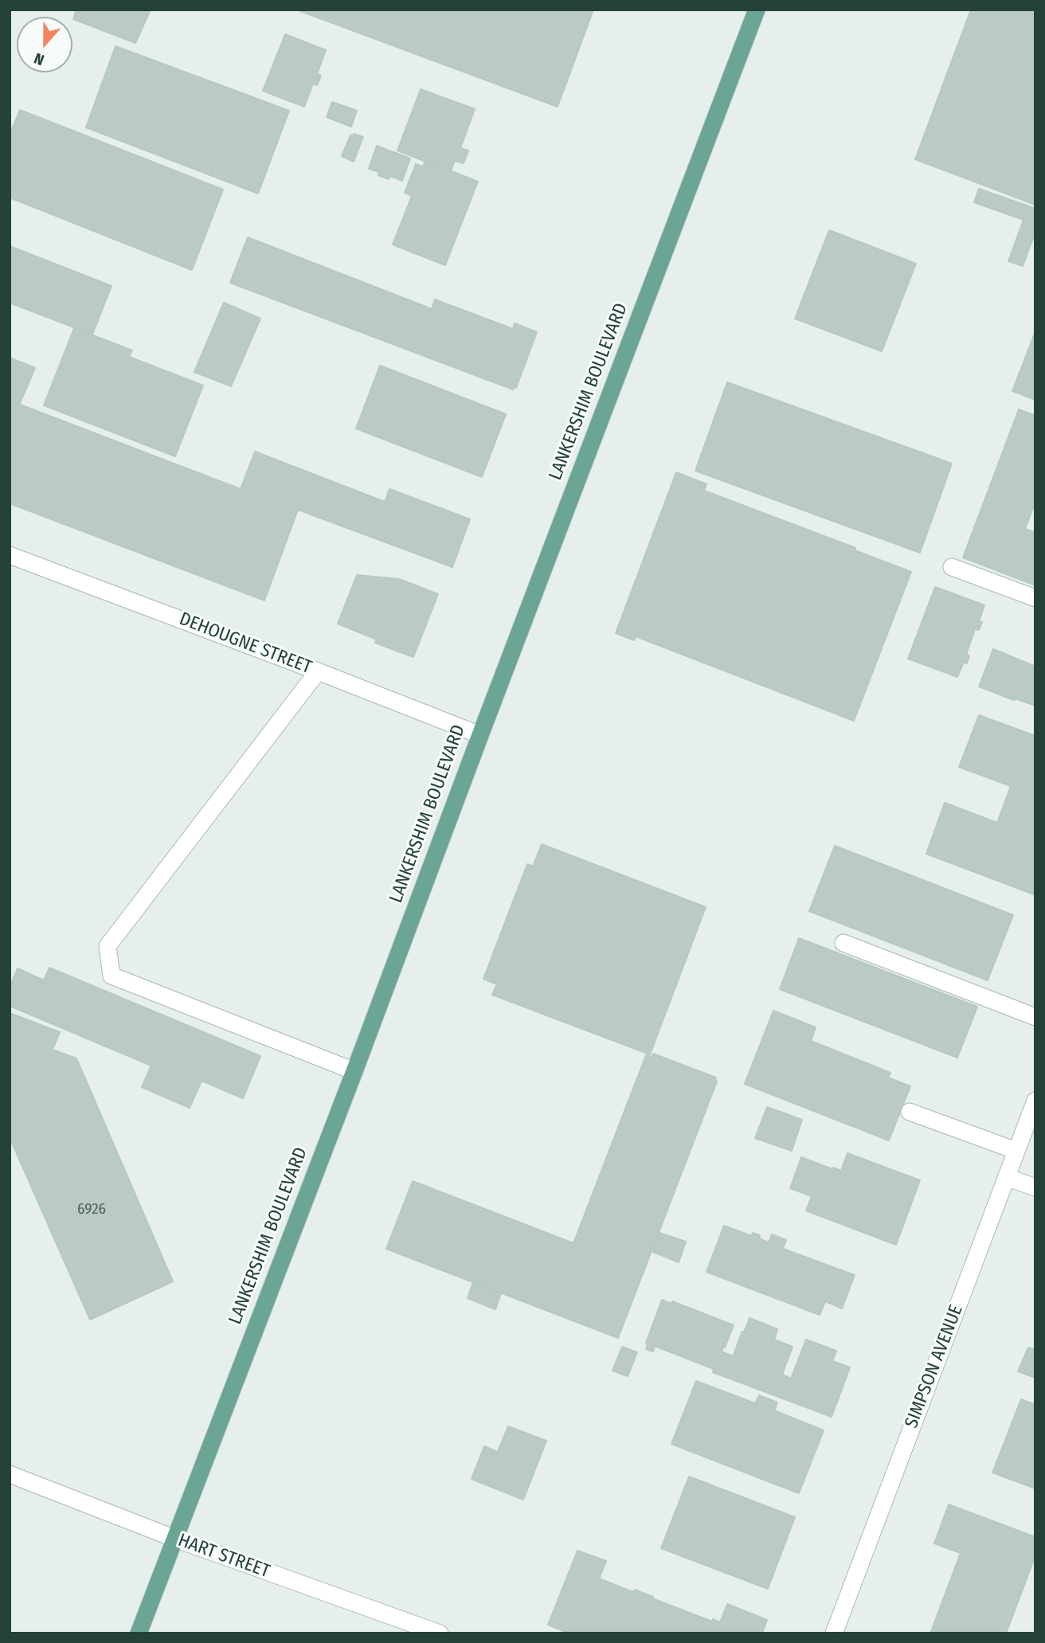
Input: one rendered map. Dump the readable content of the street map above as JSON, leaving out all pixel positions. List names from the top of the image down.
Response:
{
  "streets": {
    "main road": ["LANKERSHIM BOULEVARD"],
    "street": ["DEHOUGNE STREET", "SIMPSON AVENUE", "HART STREET"]
  },
  "crossings": [
    ["LANKERSHIM BOULEVARD", "DEHOUGNE STREET"],
    ["LANKERSHIM BOULEVARD", "HART STREET"]
  ],
  "house_numbers": ["6926"],
  "north": "bottom"
}
